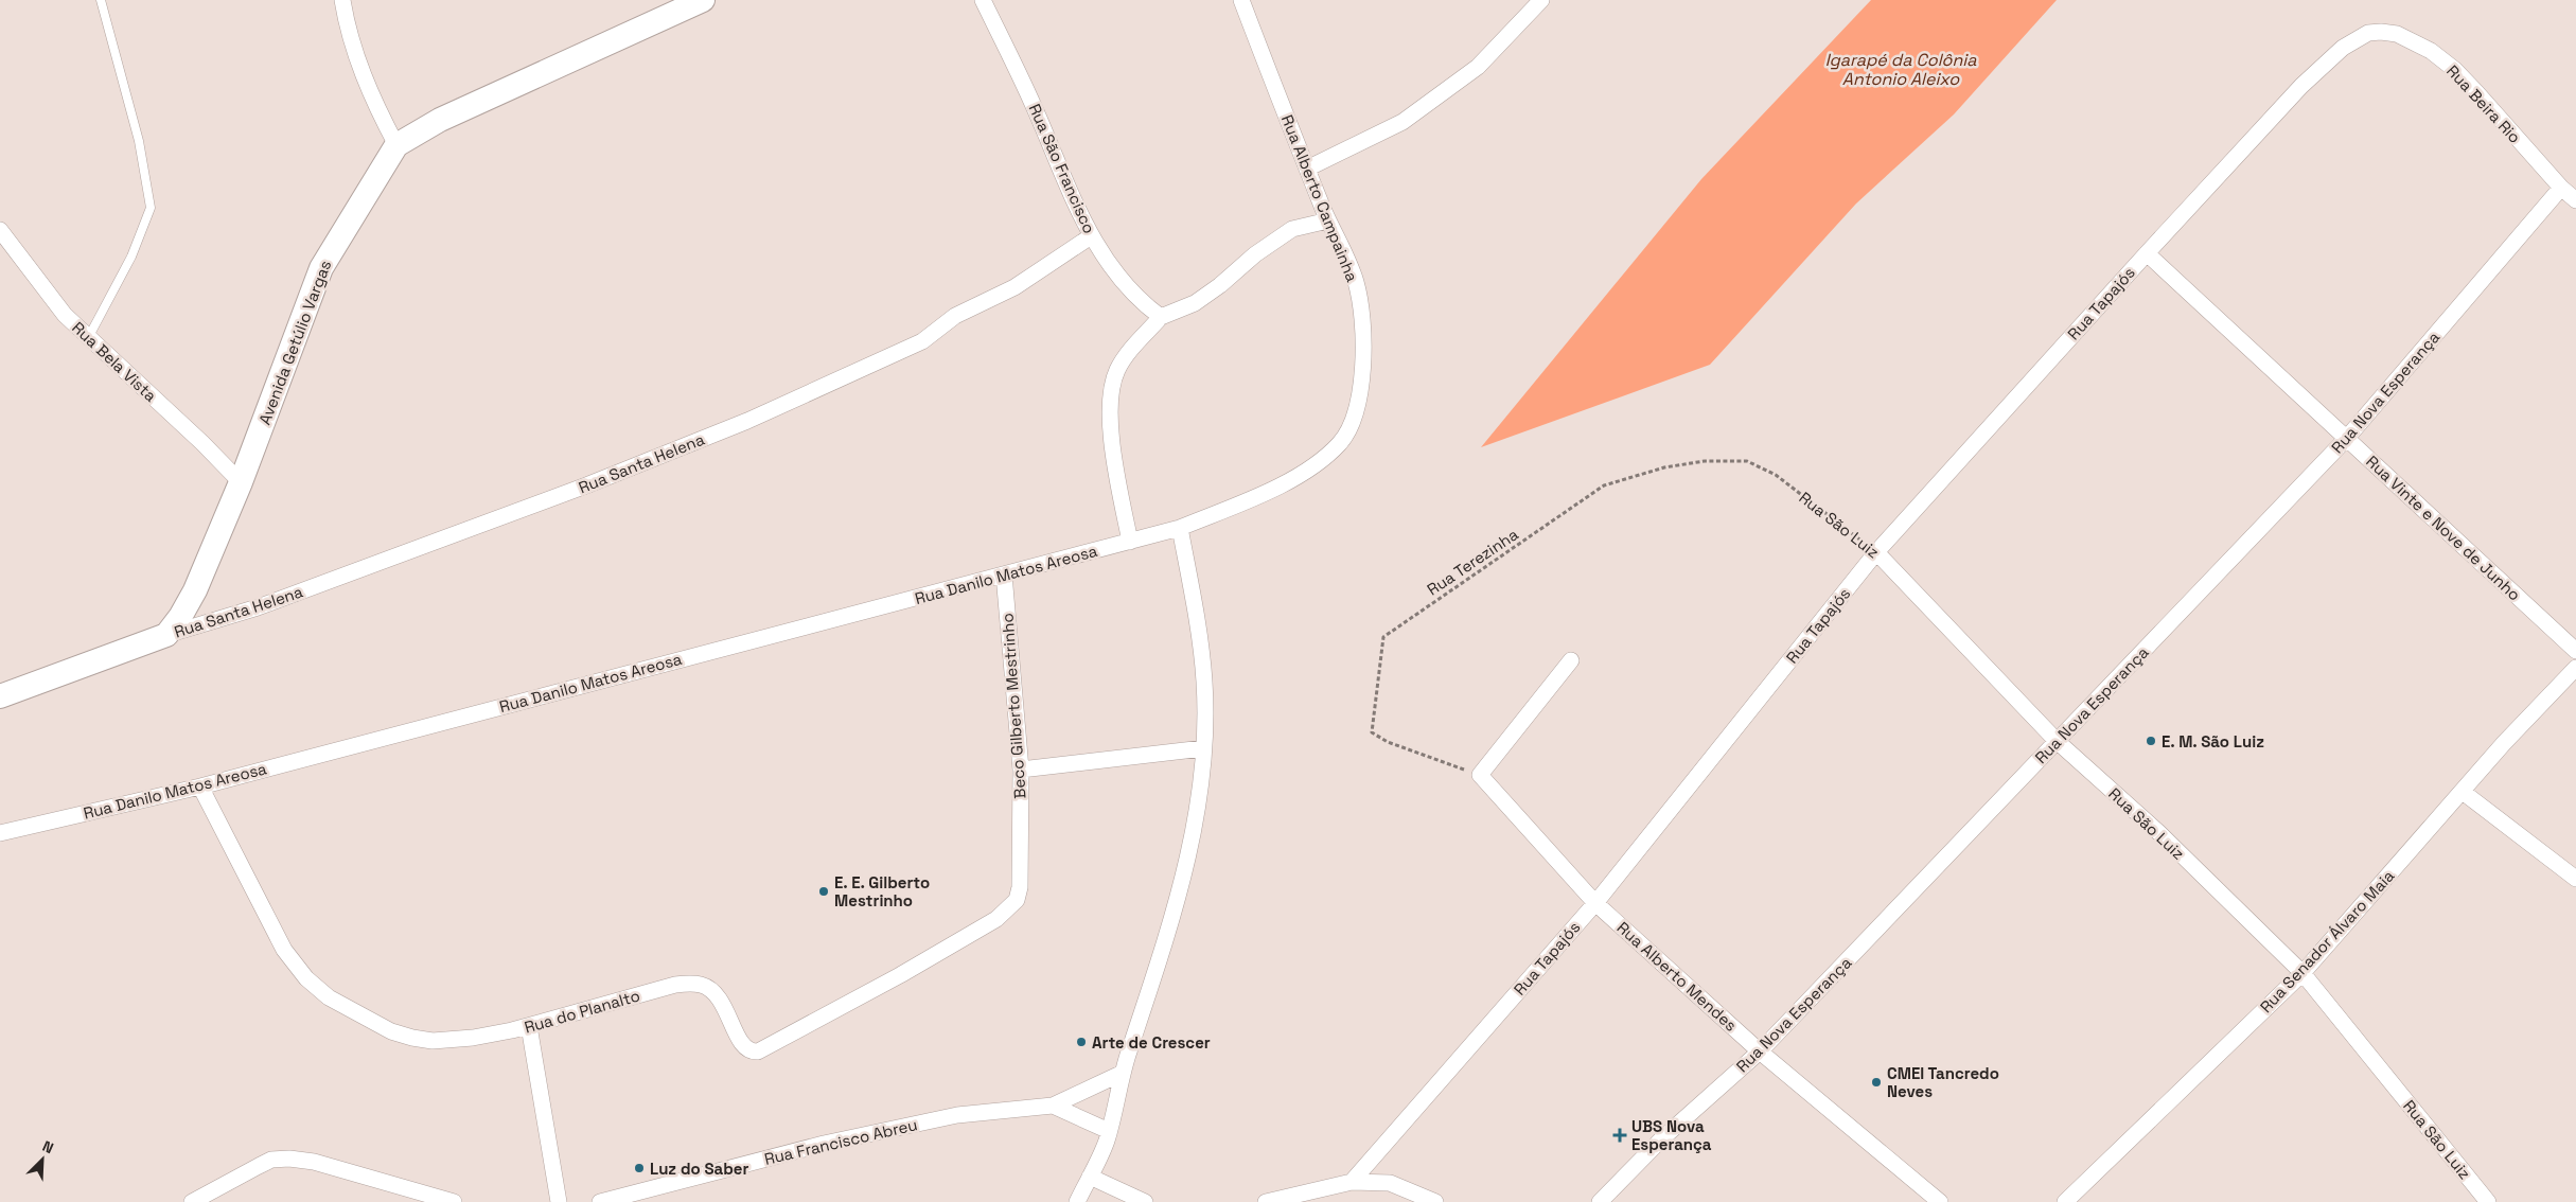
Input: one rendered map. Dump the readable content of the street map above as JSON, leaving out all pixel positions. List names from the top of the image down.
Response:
{
  "streets": {
    "street": [
      "Rua Beira Rio",
      "Rua São Francisco",
      "Rua Alberto Campainha",
      "Rua Tapajós",
      "Avenida Getúlio Vargas",
      "Rua Bela Vista",
      "Rua Nova Esperança",
      "Rua Santa Helena",
      "Rua São Luiz",
      "Rua Vinte e Nove de Junho",
      "Rua Danilo Matos Areosa",
      "Beco Gilberto Mestrinho",
      "Rua Senador Álvaro Maia",
      "Rua Alberto Mendes",
      "Rua do Planalto",
      "Rua Francisco Abreu"
    ],
    "path": ["Rua Terezinha"]
  },
  "crossings": [
    ["Rua Beira Rio", "Rua Tapajós"],
    ["Rua Beira Rio", "Rua Nova Esperança"],
    ["Rua São Francisco", "Rua Santa Helena"],
    ["Rua Alberto Campainha", "Rua Danilo Matos Areosa"],
    ["Rua Tapajós", "Rua São Luiz"],
    ["Rua Tapajós", "Rua Vinte e Nove de Junho"],
    ["Rua Tapajós", "Rua Alberto Mendes"],
    ["Avenida Getúlio Vargas", "Rua Bela Vista"],
    ["Avenida Getúlio Vargas", "Rua Santa Helena"],
    ["Rua Nova Esperança", "Rua São Luiz"],
    ["Rua Nova Esperança", "Rua Vinte e Nove de Junho"],
    ["Rua Nova Esperança", "Rua Alberto Mendes"],
    ["Rua São Luiz", "Rua Terezinha"],
    ["Rua São Luiz", "Rua Senador Álvaro Maia"],
    ["Rua Terezinha", "Rua Alberto Mendes"],
    ["Rua Danilo Matos Areosa", "Beco Gilberto Mestrinho"],
    ["Rua Danilo Matos Areosa", "Rua do Planalto"],
    ["Beco Gilberto Mestrinho", "Rua do Planalto"]
  ],
  "water": ["Igarapé da Colônia Antonio Aleixo"],
  "places": {
    "other": [
      "E. M. São Luiz",
      "E. E. Gilberto Mestrinho",
      "Arte de Crescer",
      "CMEI Tancredo Neves",
      "Luz do Saber"
    ],
    "health": ["UBS Nova Esperança"]
  },
  "north": "top right"
}
